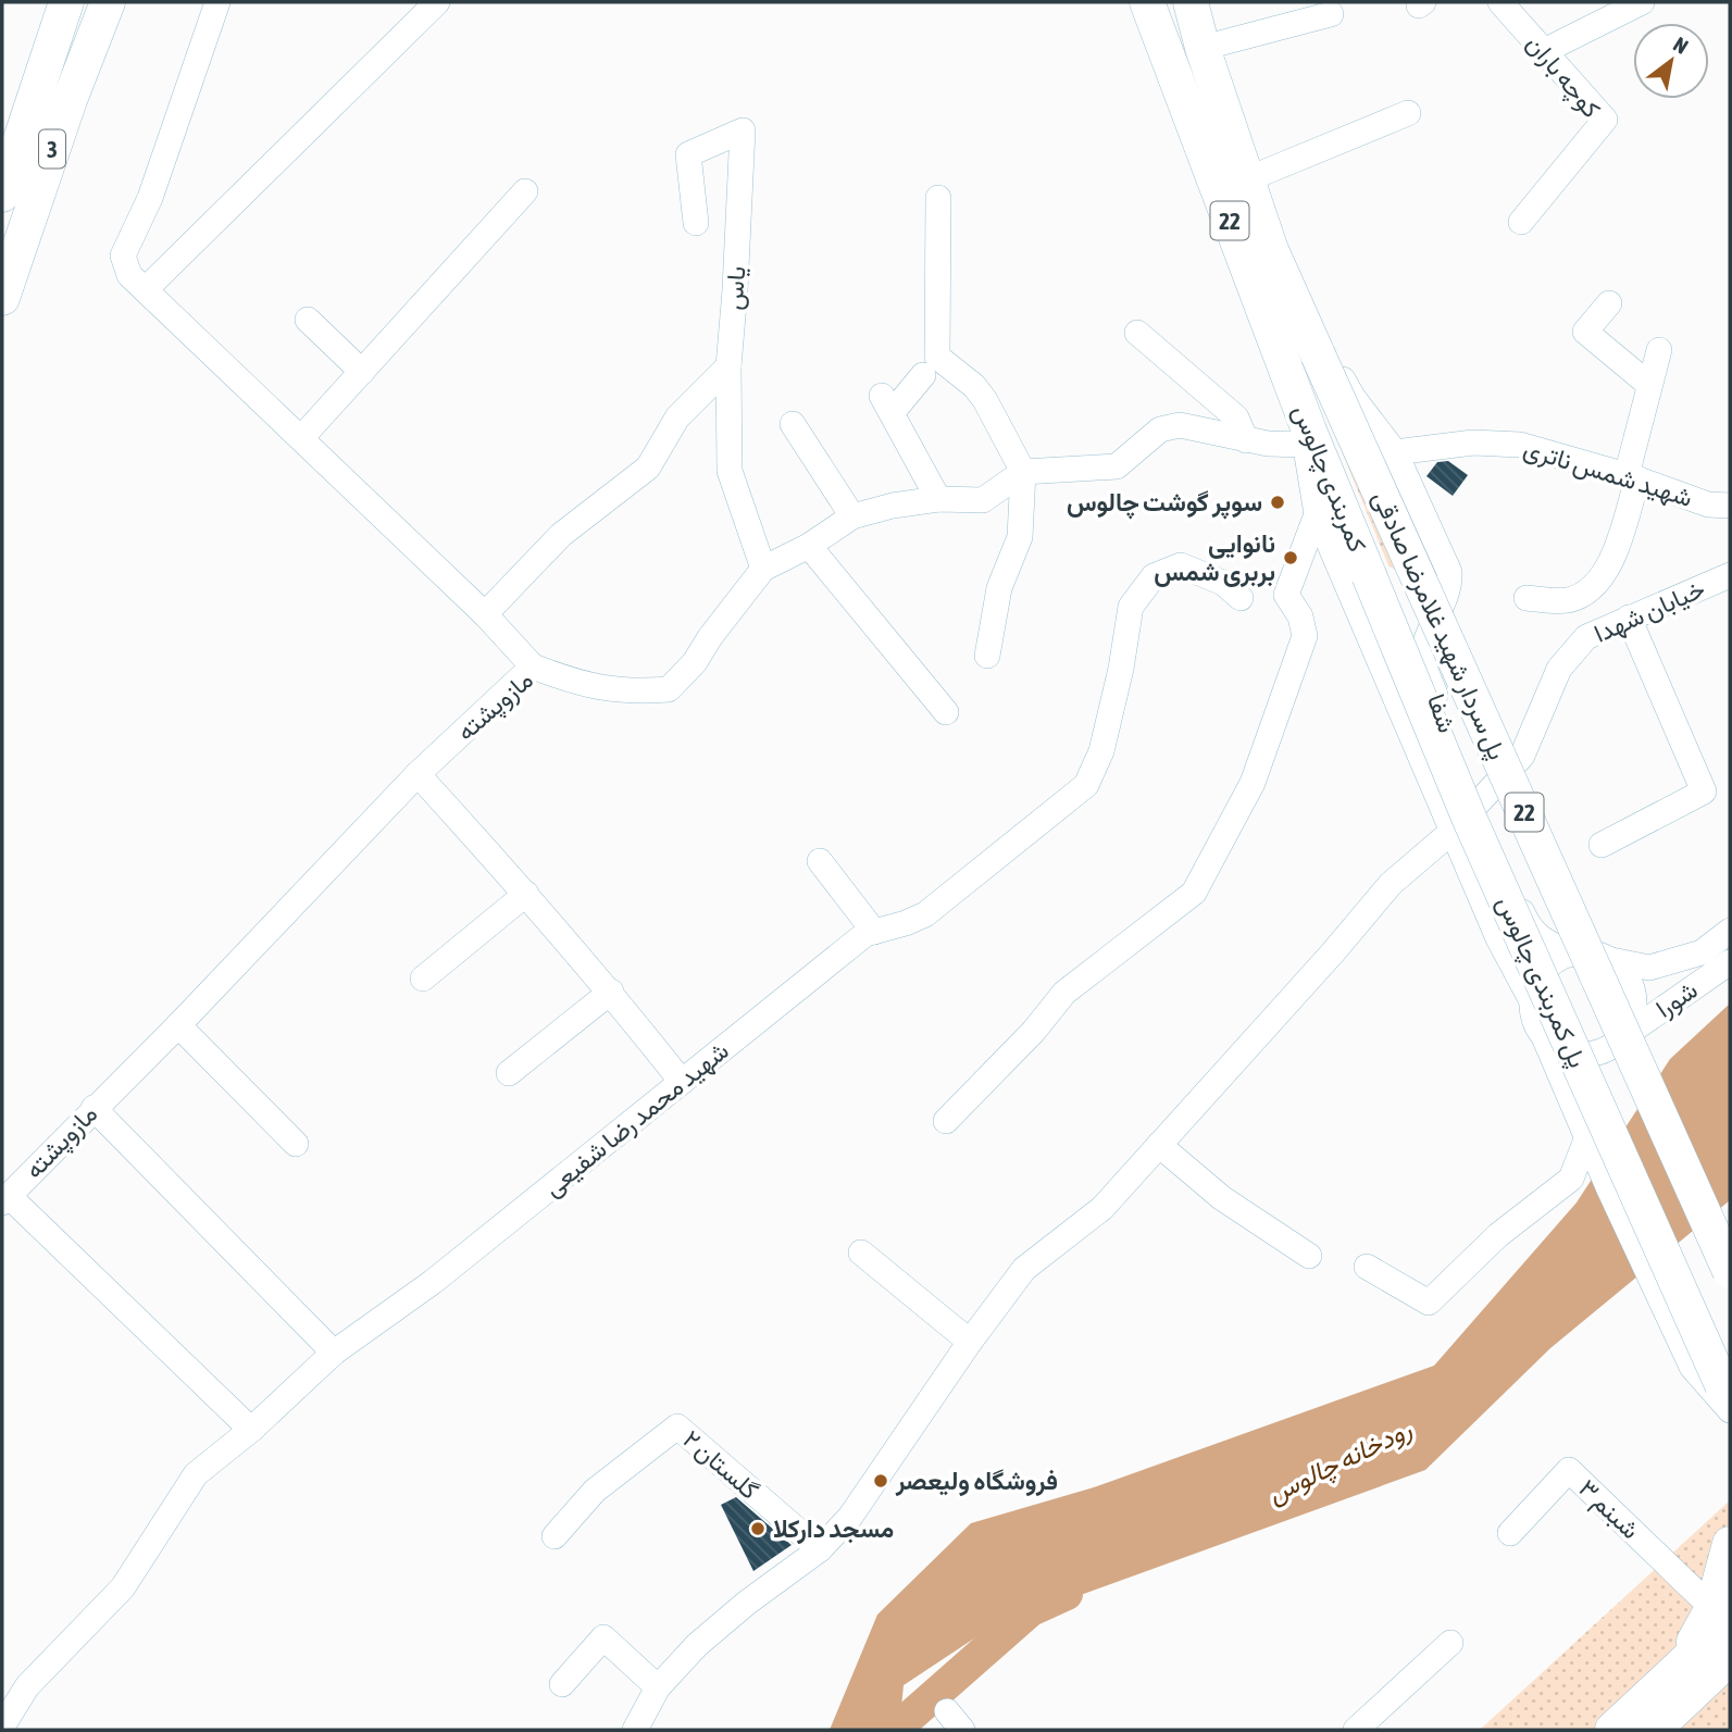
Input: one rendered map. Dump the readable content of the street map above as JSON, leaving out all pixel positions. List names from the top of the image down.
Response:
{
  "streets": {
    "highway": [
      "3",
      "22",
      "کمربندی چالوس",
      "پل سردار شهید غلامرضا صادقی",
      "پل کمربندی چالوس"
    ],
    "street": [
      "کوچه باران",
      "یاس",
      "شهید شمس ناتری",
      "خیابان شهدا",
      "مازوپشته",
      "شفا",
      "شورا",
      "شهید محمد رضا شفیعی",
      "گلستان ۲",
      "شبنم ۳"
    ]
  },
  "crossings": [
    ["22", "کمربندی چالوس"],
    ["22", "پل سردار شهید غلامرضا صادقی"],
    ["22", "شفا"],
    ["یاس", "مازوپشته"],
    ["شهید شمس ناتری", "شفا"],
    ["کمربندی چالوس", "پل کمربندی چالوس"],
    ["خیابان شهدا", "شفا"],
    ["پل سردار شهید غلامرضا صادقی", "شفا"]
  ],
  "water": ["رودخانه چالوس"],
  "places": [
    "سوپر گوشت چالوس",
    "نانوایی بربری شمس",
    "فروشگاه ولیعصر",
    "مسجد دارکلا"
  ],
  "north": "top right"
}
